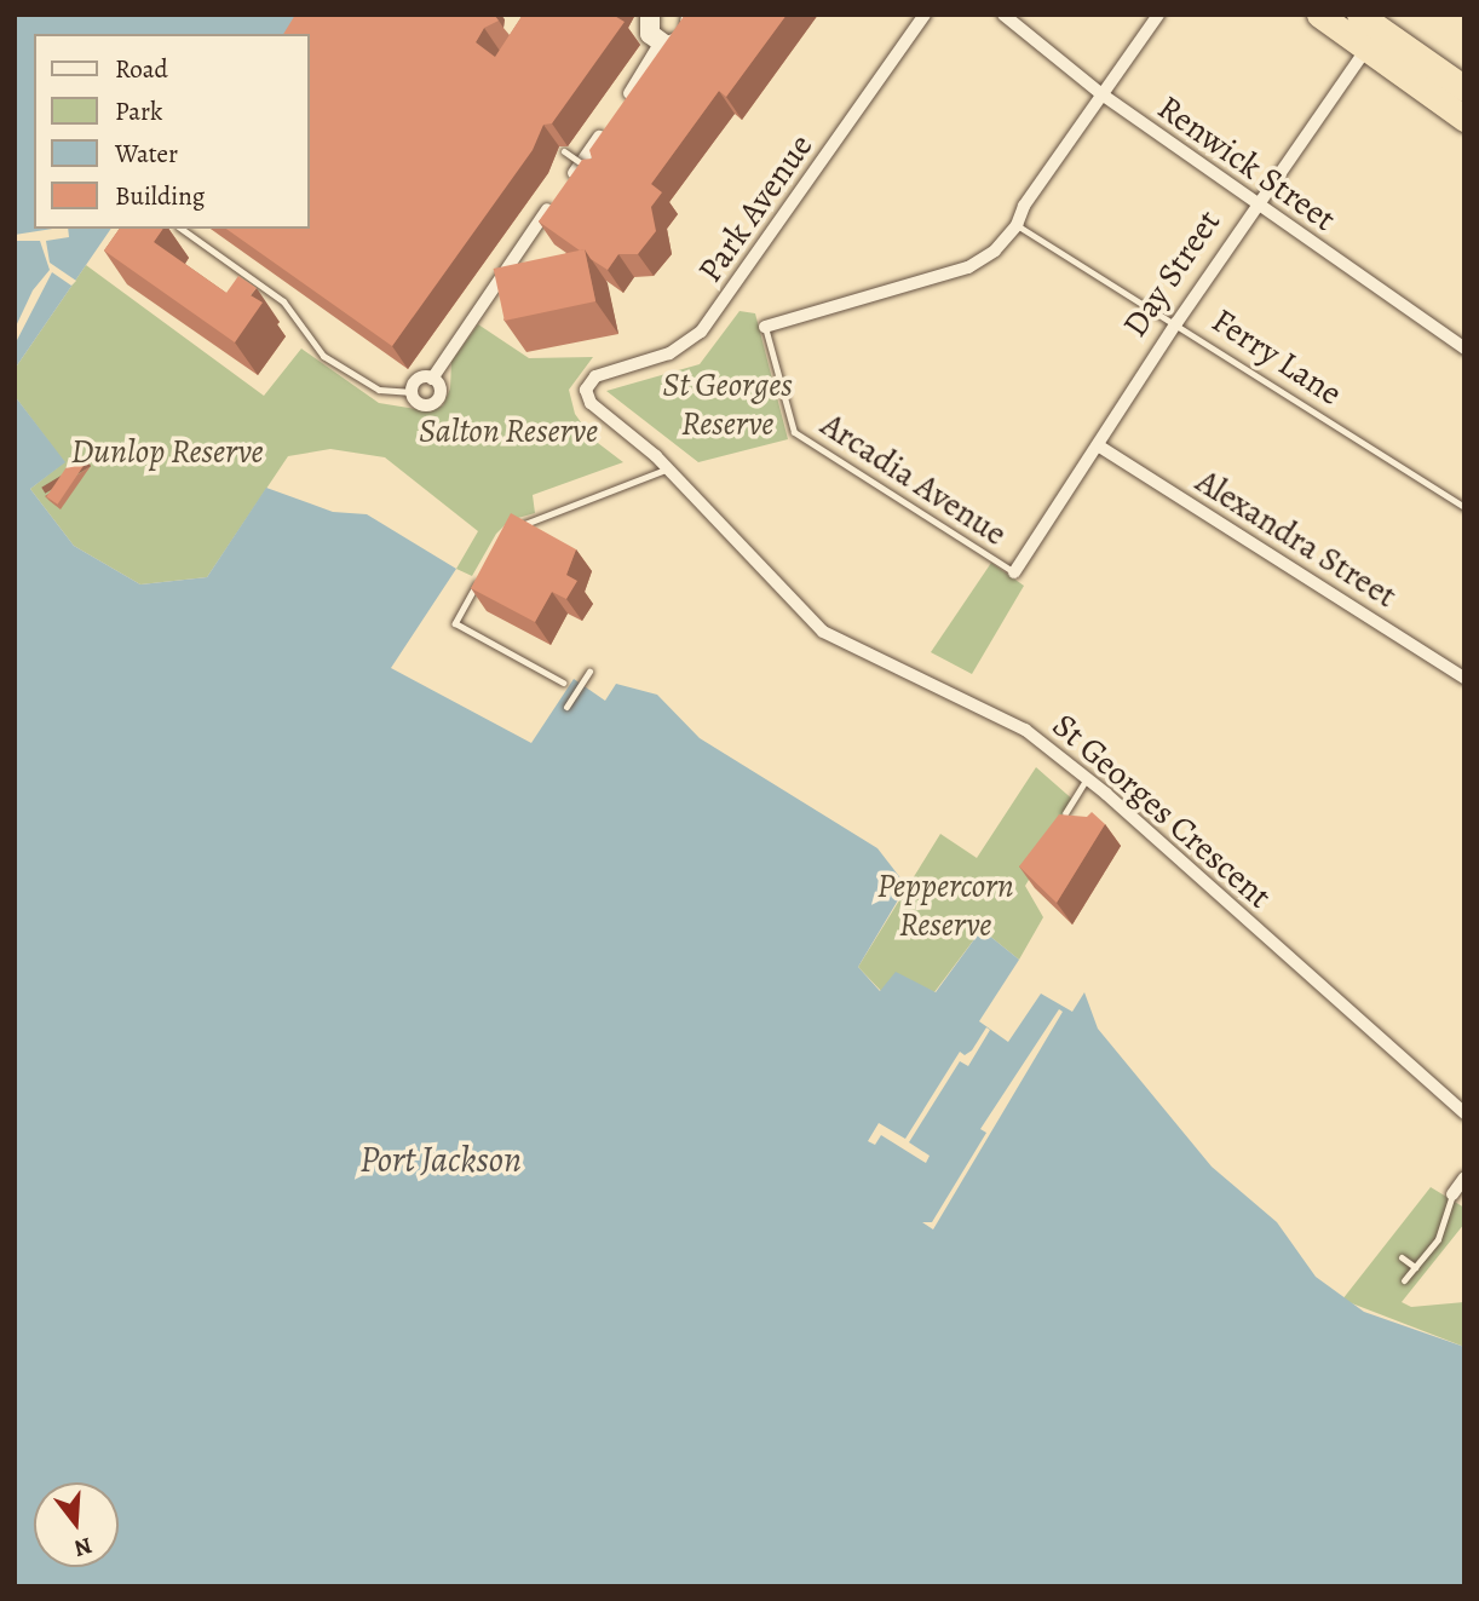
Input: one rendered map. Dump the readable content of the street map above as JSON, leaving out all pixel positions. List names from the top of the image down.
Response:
{
  "streets": {
    "street": [
      "Renwick Street",
      "Park Avenue",
      "Day Street",
      "Alexandra Street",
      "St Georges Crescent"
    ],
    "lane": ["Ferry Lane", "Arcadia Avenue"]
  },
  "crossings": [
    ["Renwick Street", "Day Street"],
    ["Park Avenue", "St Georges Crescent"],
    ["Day Street", "Ferry Lane"],
    ["Day Street", "Arcadia Avenue"],
    ["Day Street", "Alexandra Street"]
  ],
  "water": ["Port Jackson"],
  "parks": [
    "St Georges Reserve",
    "Salton Reserve",
    "Dunlop Reserve",
    "Peppercorn Reserve"
  ],
  "legend": [
    "Road",
    "Park",
    "Water",
    "Building"
  ],
  "north": "bottom"
}
